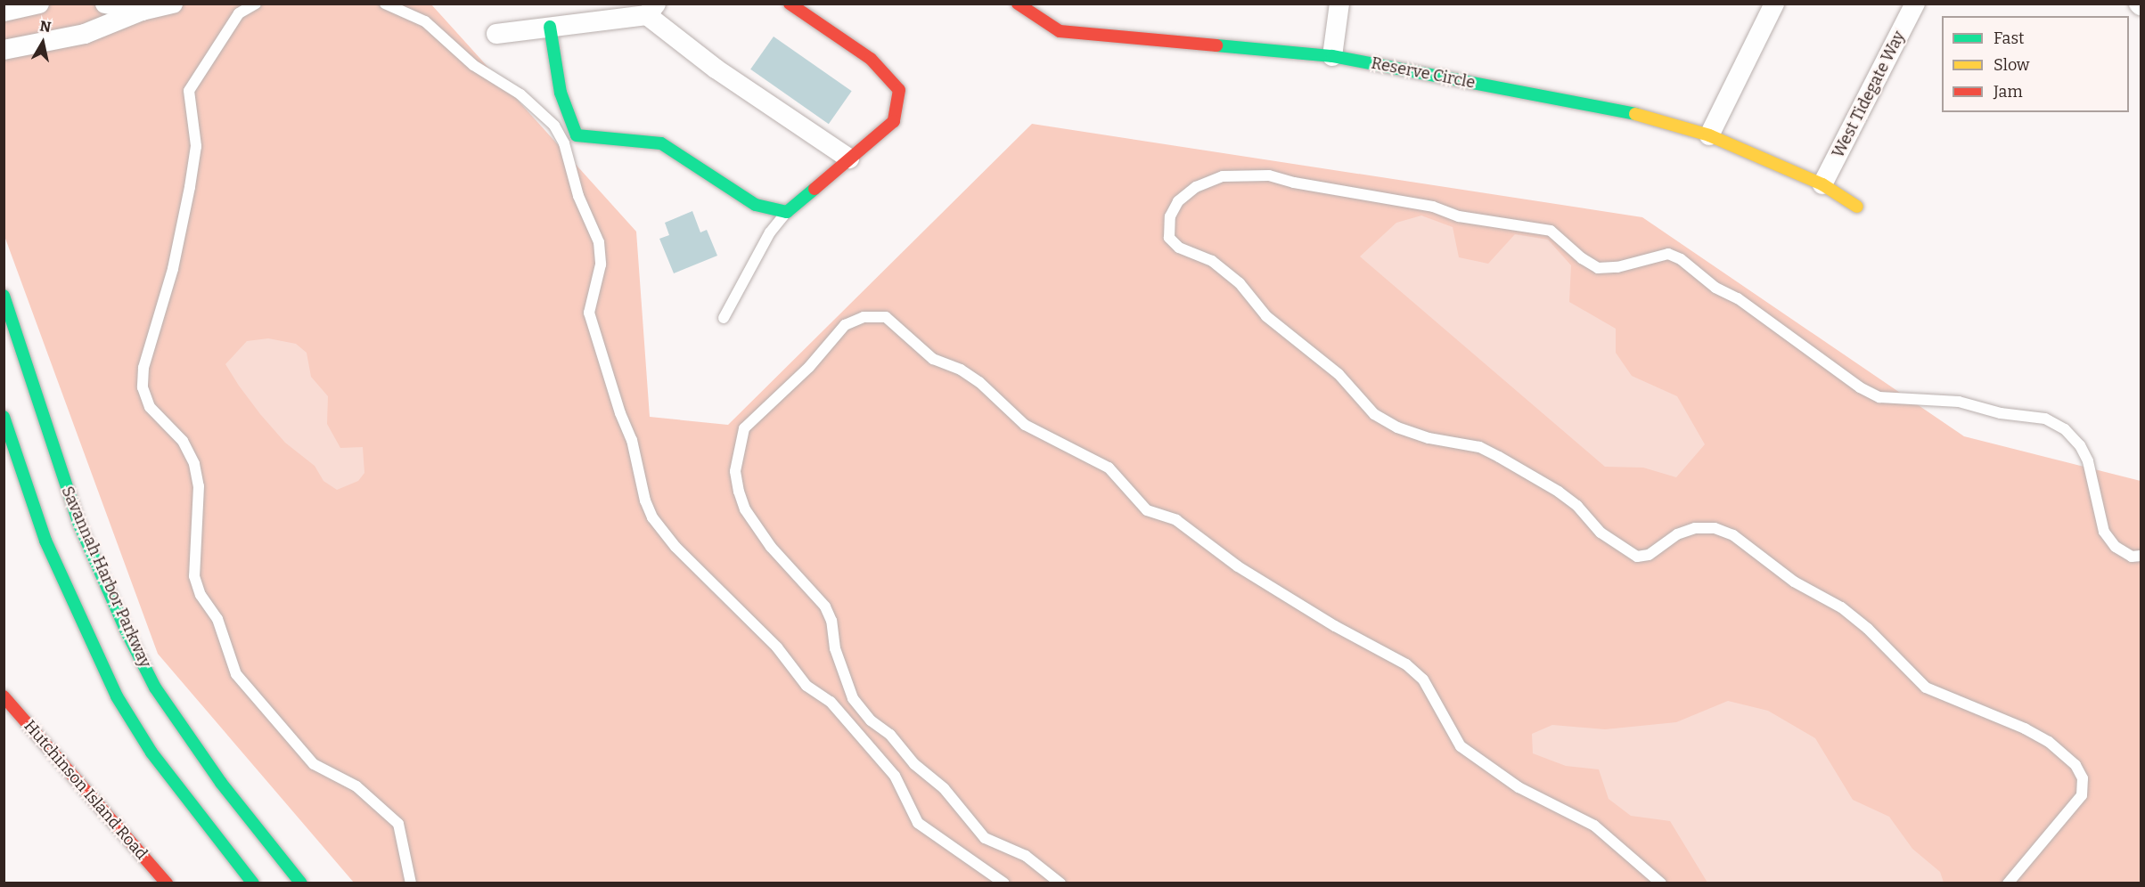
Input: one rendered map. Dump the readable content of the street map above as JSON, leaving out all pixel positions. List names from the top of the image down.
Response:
{
  "streets": {
    "street": [
      "Reserve Circle",
      "West Tidegate Way",
      "Savannah Harbor Parkway",
      "Hutchinson Island Road"
    ]
  },
  "crossings": [
    ["Reserve Circle", "West Tidegate Way"]
  ],
  "legend": ["Fast", "Slow", "Jam"],
  "north": "top"
}
